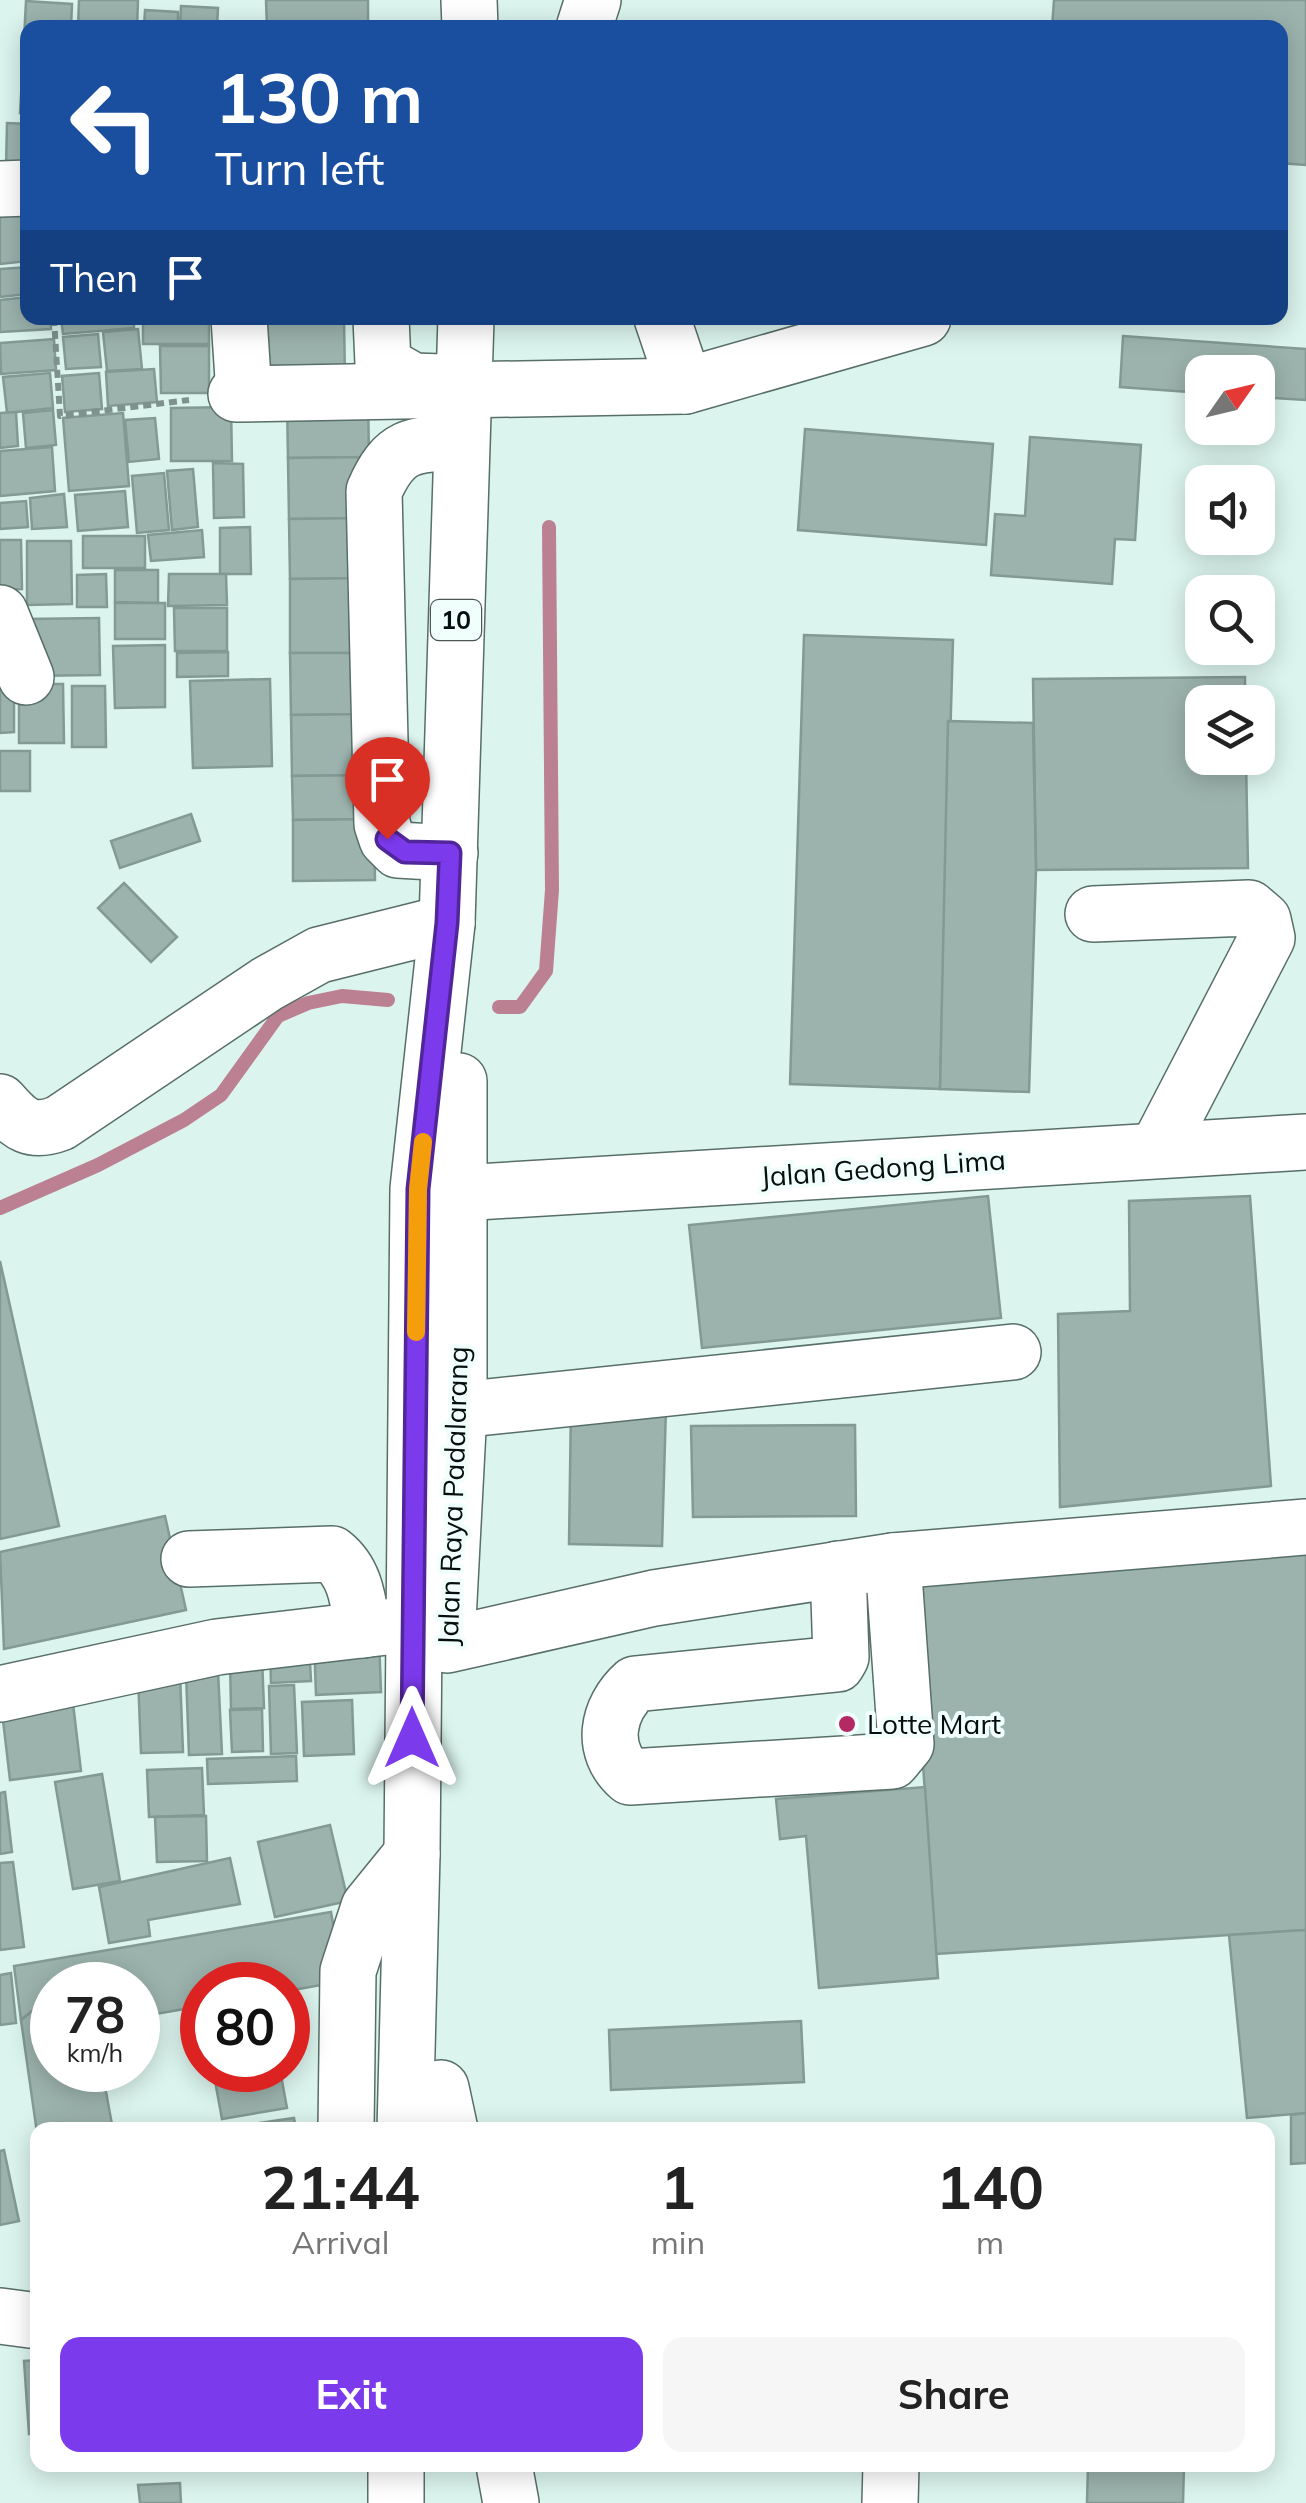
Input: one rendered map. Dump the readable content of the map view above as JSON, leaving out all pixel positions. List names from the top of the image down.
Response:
{
  "streets": {
    "main road": ["10", "Jalan Gedong Lima", "Jalan Raya Padalarang"]
  },
  "crossings": [
    ["Jalan Gedong Lima", "Jalan Raya Padalarang"]
  ],
  "places": ["Lotte Mart"],
  "north": "top right",
  "page": {
    "turn": ["130 m", "Turn left"],
    "then": "Then",
    "speed": "78 km/h",
    "limit": "80",
    "eta": [
      "21:44",
      "Arrival",
      "1",
      "min",
      "140",
      "m"
    ],
    "buttons": ["Exit", "Share"]
  }
}
